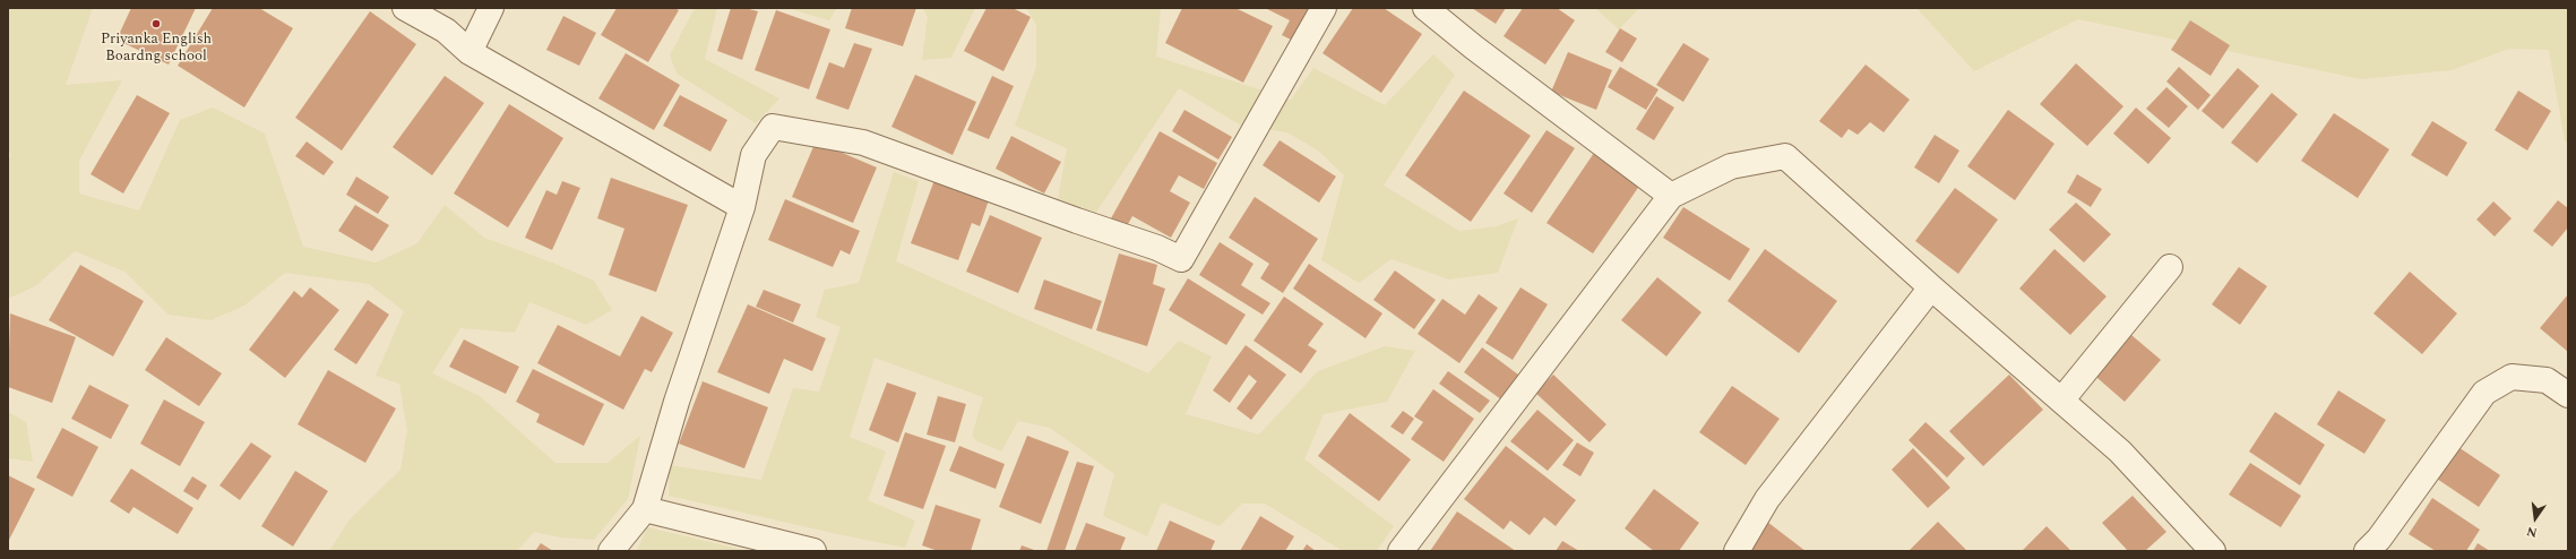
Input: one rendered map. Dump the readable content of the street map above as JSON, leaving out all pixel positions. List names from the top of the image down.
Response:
{
  "places": ["Priyanka English Boardng school"],
  "north": "bottom"
}
